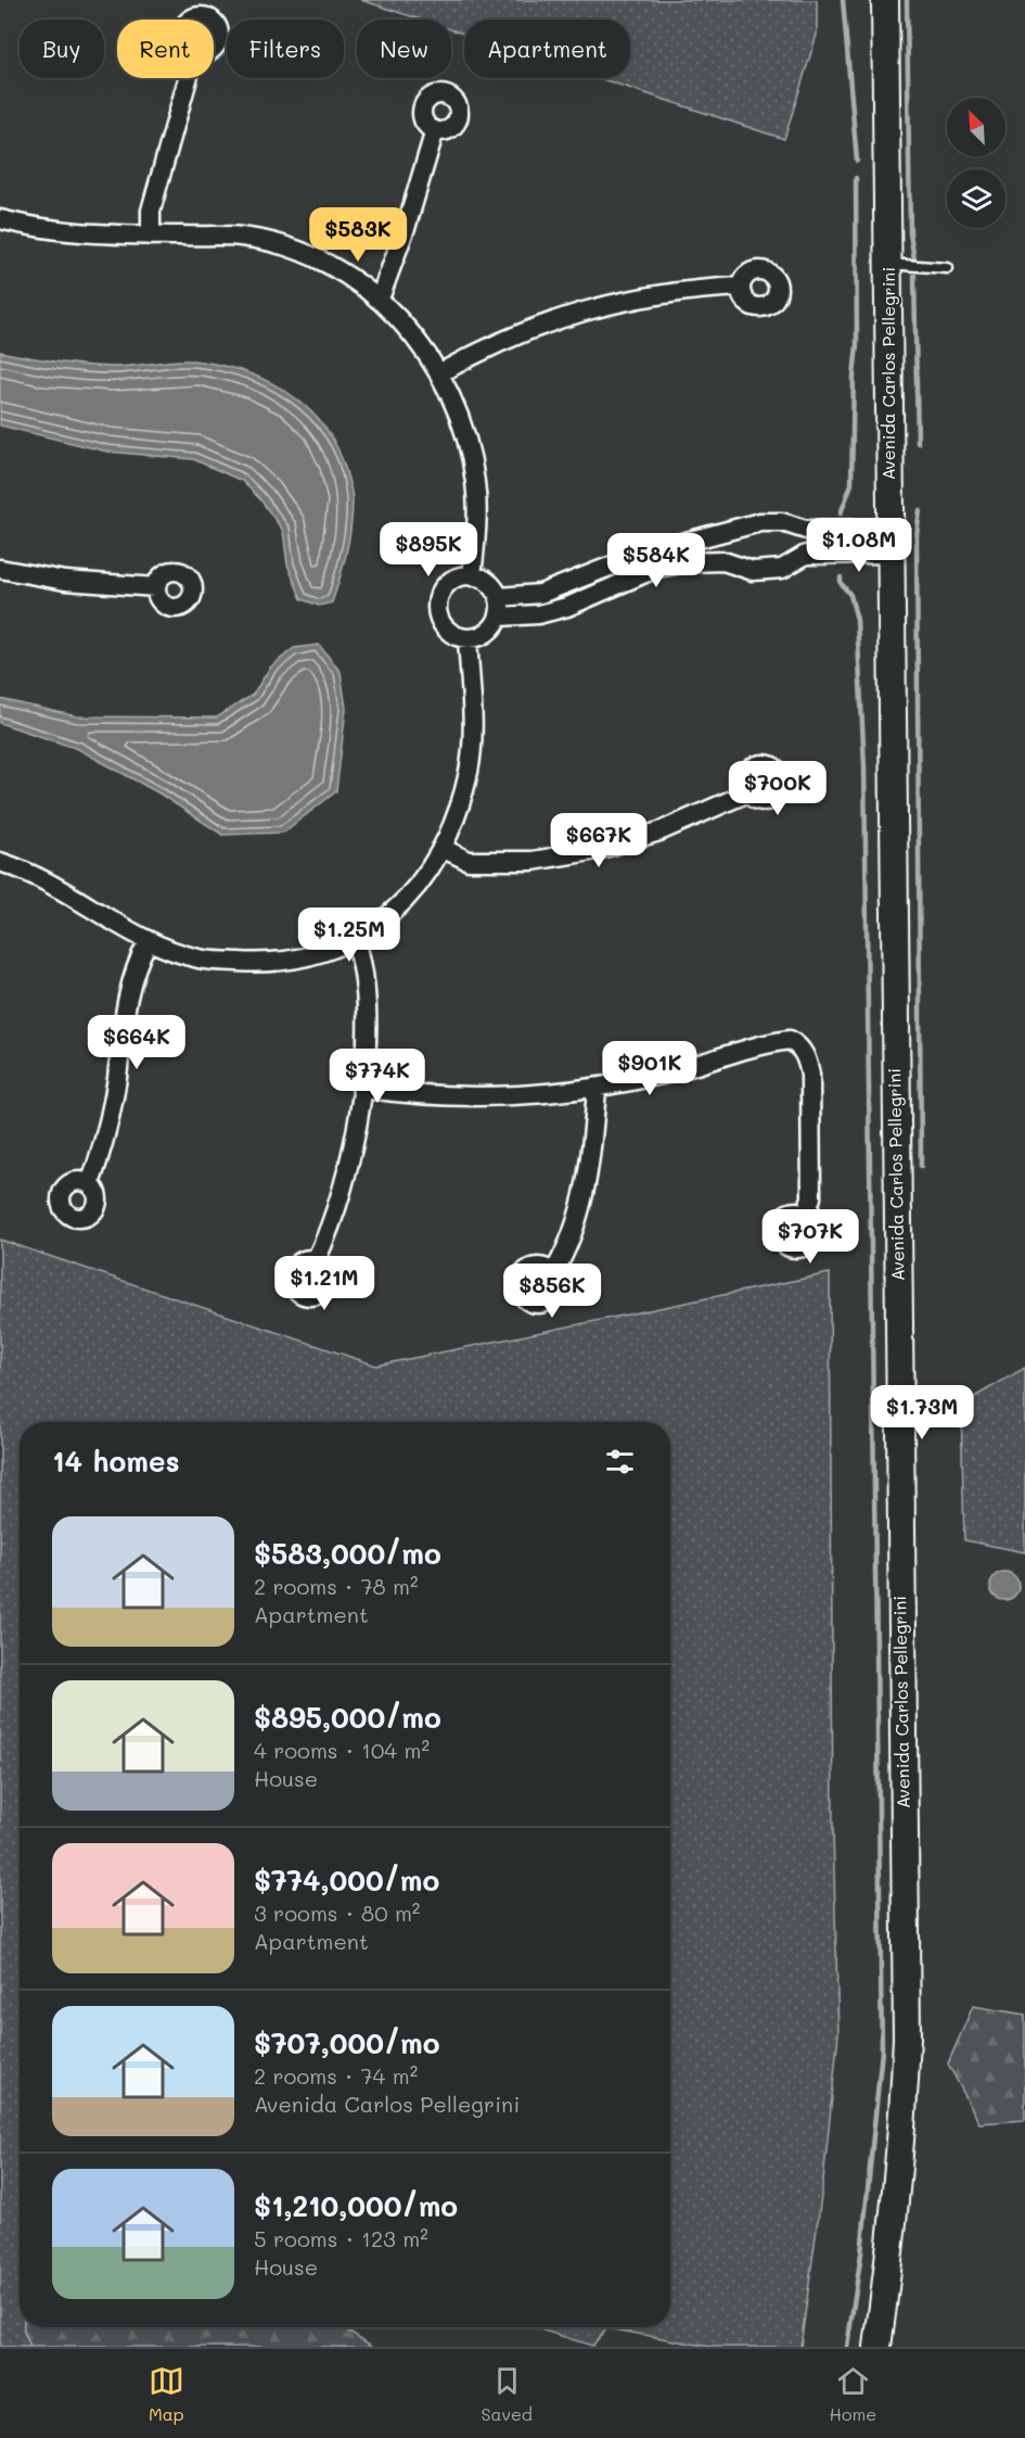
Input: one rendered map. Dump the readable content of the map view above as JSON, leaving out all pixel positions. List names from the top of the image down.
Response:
{
  "streets": {
    "main road": ["Avenida Carlos Pellegrini"]
  },
  "north": "top left",
  "page": {
    "chip": [
      "Buy",
      "Rent",
      "Filters",
      "New",
      "Apartment"
    ],
    "price": [
      "$583K",
      "$1.08M",
      "$895K",
      "$584K",
      "$700K",
      "$667K",
      "$1.25M",
      "$664K",
      "$901K",
      "$774K",
      "$707K",
      "$1.21M",
      "$856K",
      "$1.73M"
    ],
    "heading": "14 homes",
    "list": [
      {
        "name": "$583,000/mo",
        "note": "2 rooms · 78 m² · Apartment"
      },
      {
        "name": "$895,000/mo",
        "note": "4 rooms · 104 m² · House"
      },
      {
        "name": "$774,000/mo",
        "note": "3 rooms · 80 m² · Apartment"
      },
      {
        "name": "$707,000/mo",
        "note": "2 rooms · 74 m² · Avenida Carlos Pellegrini"
      },
      {
        "name": "$1,210,000/mo",
        "note": "5 rooms · 123 m² · House"
      }
    ],
    "tabs": ["Map", "Saved", "Home"]
  }
}
